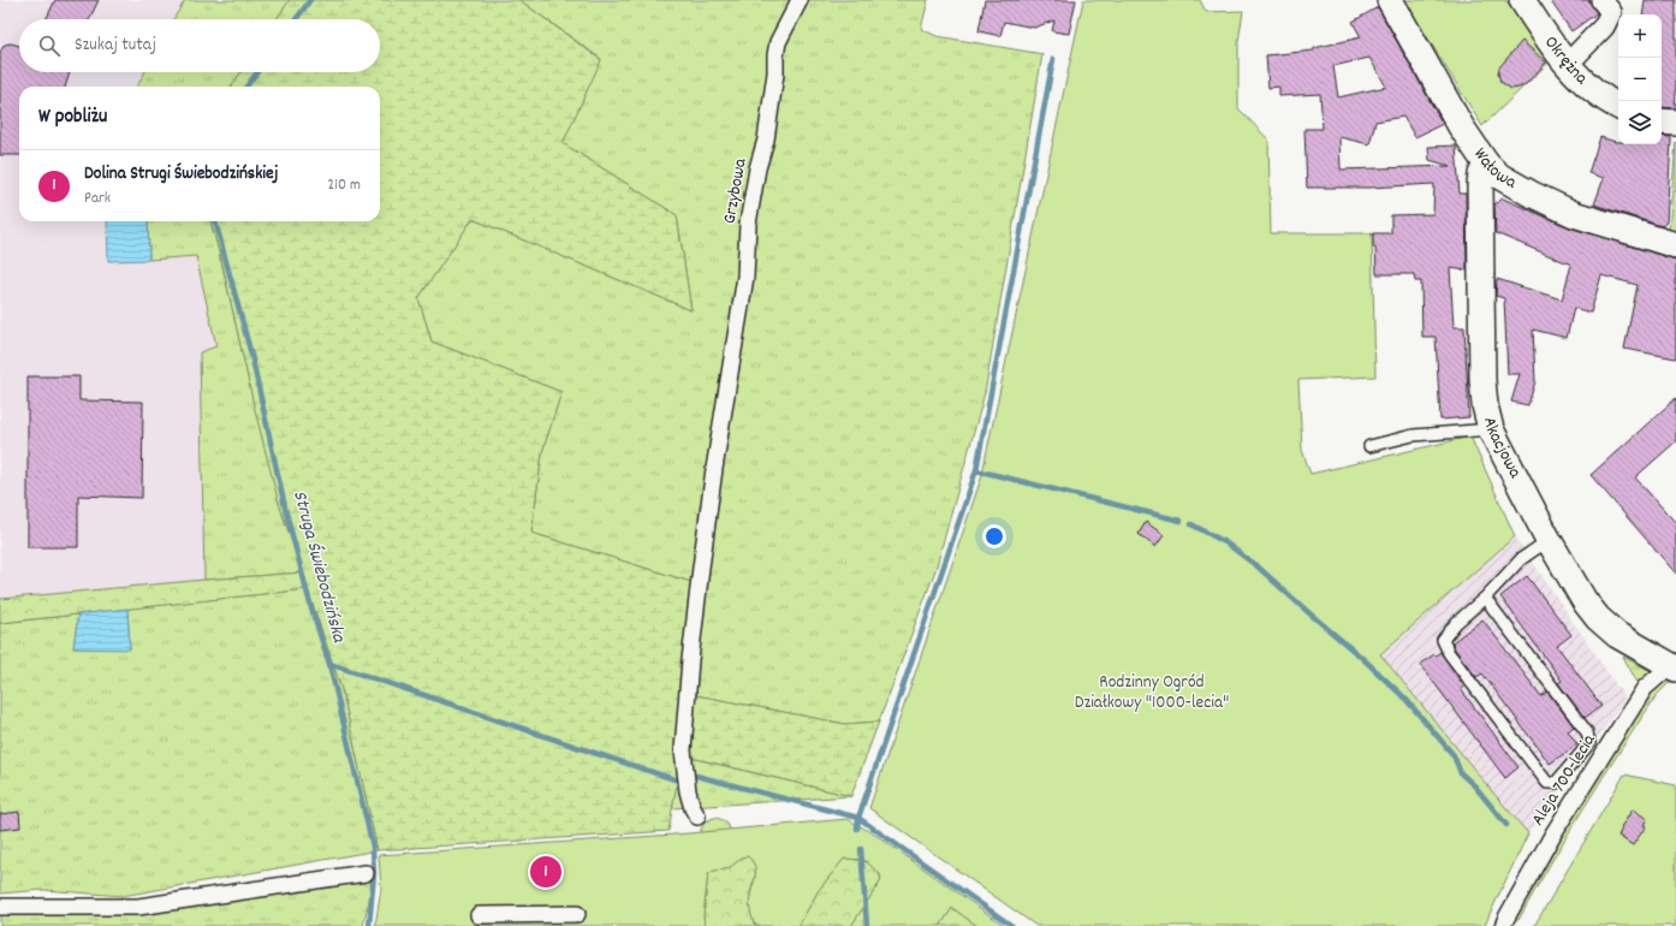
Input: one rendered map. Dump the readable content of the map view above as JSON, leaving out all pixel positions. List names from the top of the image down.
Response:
{
  "streets": {
    "street": [
      "Okrężna",
      "Wałowa",
      "Grzybowa",
      "Akacjowa",
      "Aleja 700-lecia"
    ]
  },
  "crossings": [
    ["Wałowa", "Akacjowa"],
    ["Akacjowa", "Aleja 700-lecia"]
  ],
  "water": ["Struga Świebodzińska"],
  "parks": ["Rodzinny Ogród Działkowy \"1000-lecia\""],
  "page": {
    "map_buttons": ["+", "−"],
    "search": "Szukaj tutaj",
    "heading": "W pobliżu",
    "list": [
      {
        "mark": "1",
        "name": "Dolina Strugi Świebodzińskiej",
        "note": "Park",
        "value": "210 m"
      }
    ],
    "pins": "1"
  }
}
